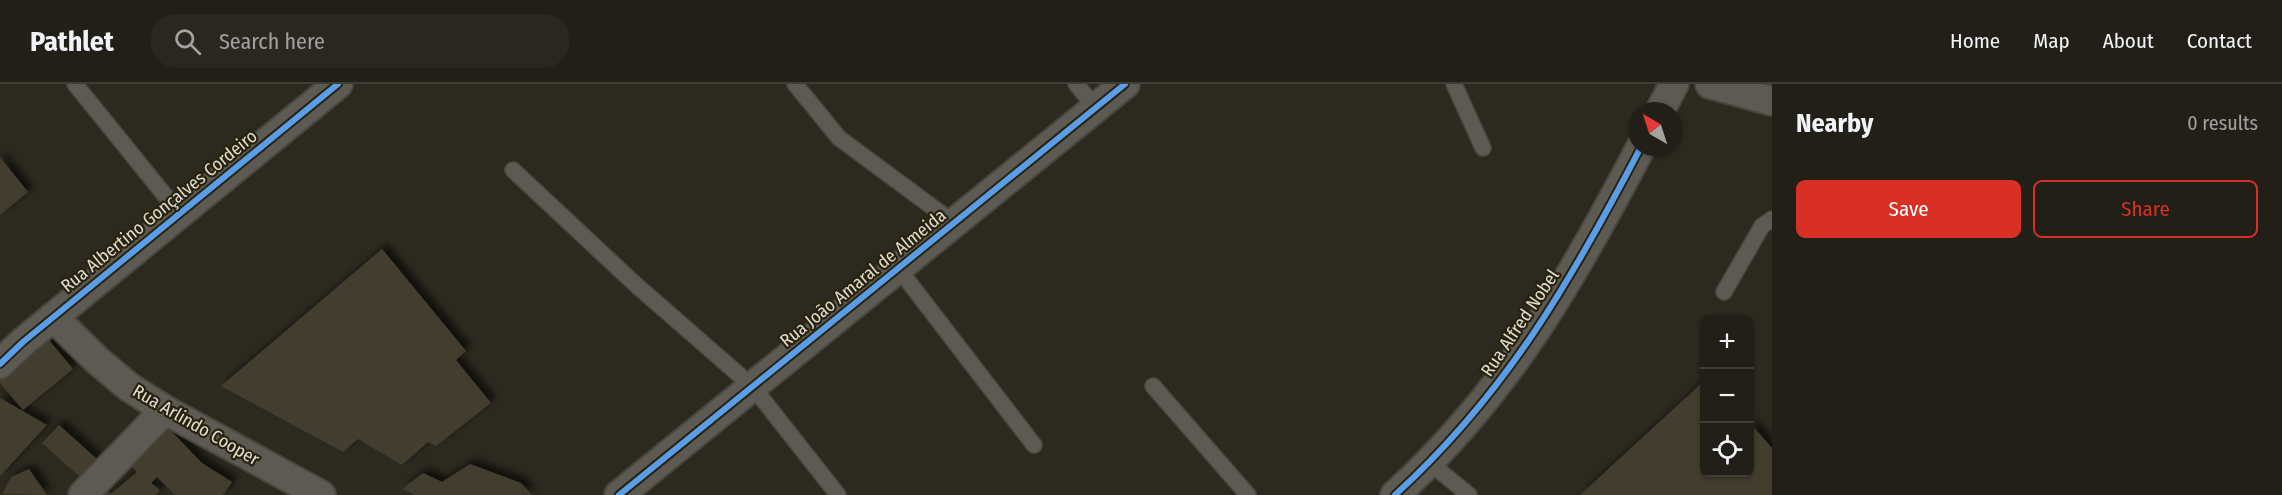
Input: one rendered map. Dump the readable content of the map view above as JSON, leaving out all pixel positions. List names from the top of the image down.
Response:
{
  "streets": {
    "street": [
      "Rua Albertino Gonçalves Cordeiro",
      "Rua João Amaral de Almeida",
      "Rua Alfred Nobel",
      "Rua Arlindo Cooper"
    ]
  },
  "crossings": [
    ["Rua Albertino Gonçalves Cordeiro", "Rua Arlindo Cooper"]
  ],
  "north": "top left",
  "page": {
    "header": "Pathlet",
    "search": "Search here",
    "nav": [
      "Home",
      "Map",
      "About",
      "Contact"
    ],
    "heading": ["Nearby", "0 results"],
    "buttons": ["Save", "Share"],
    "map_buttons": ["+", "−"]
  }
}
